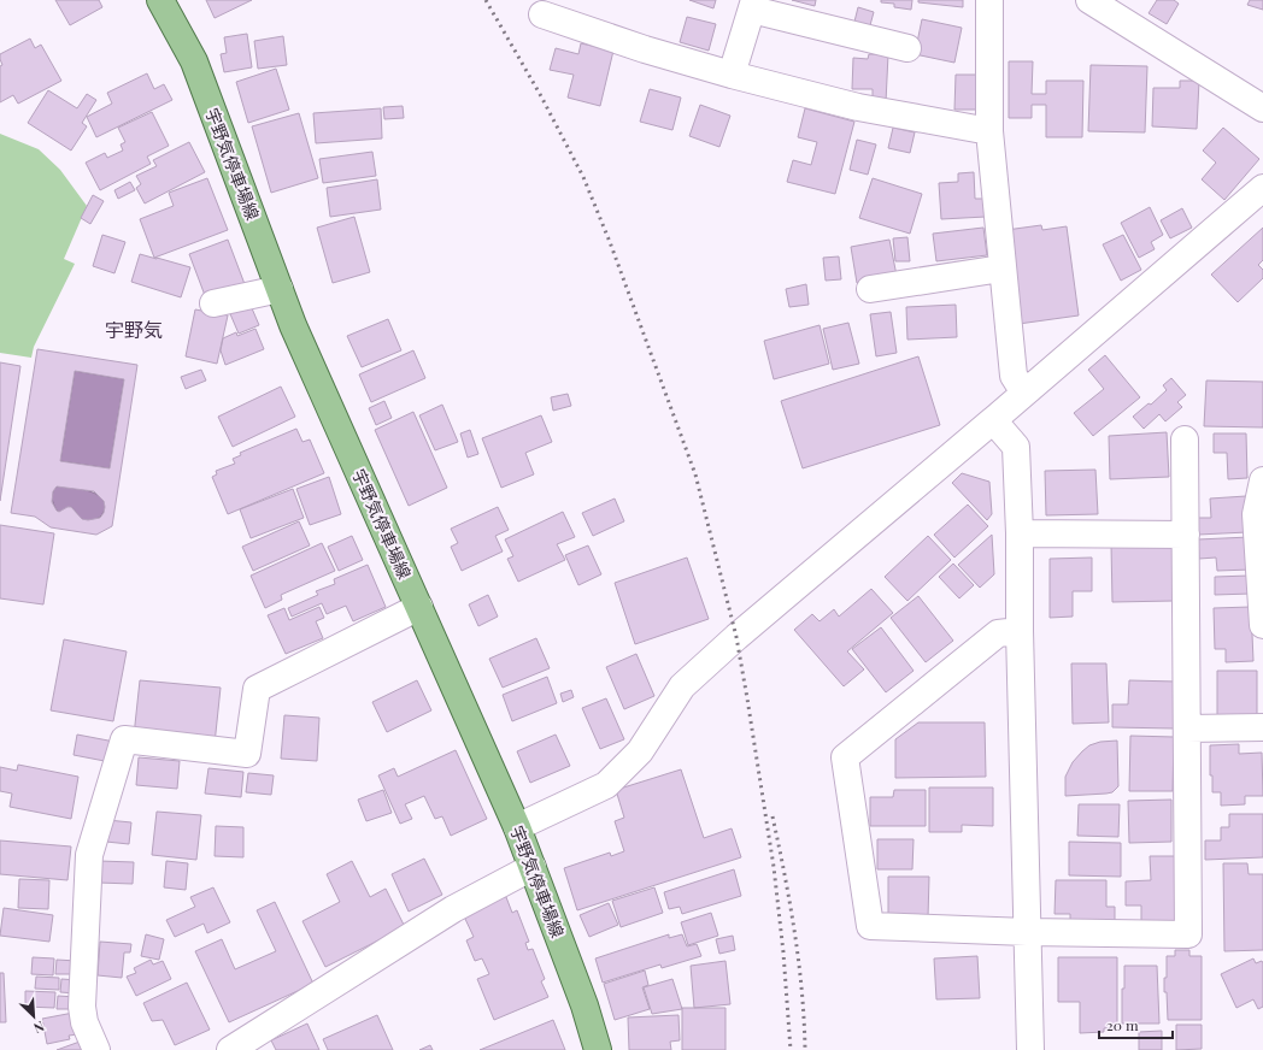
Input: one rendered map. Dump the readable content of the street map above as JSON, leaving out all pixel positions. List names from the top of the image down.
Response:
{
  "streets": {
    "main road": ["宇野気停車場線"]
  },
  "districts": ["宇野気"],
  "scale_bar": "20 m",
  "north": "bottom right"
}
